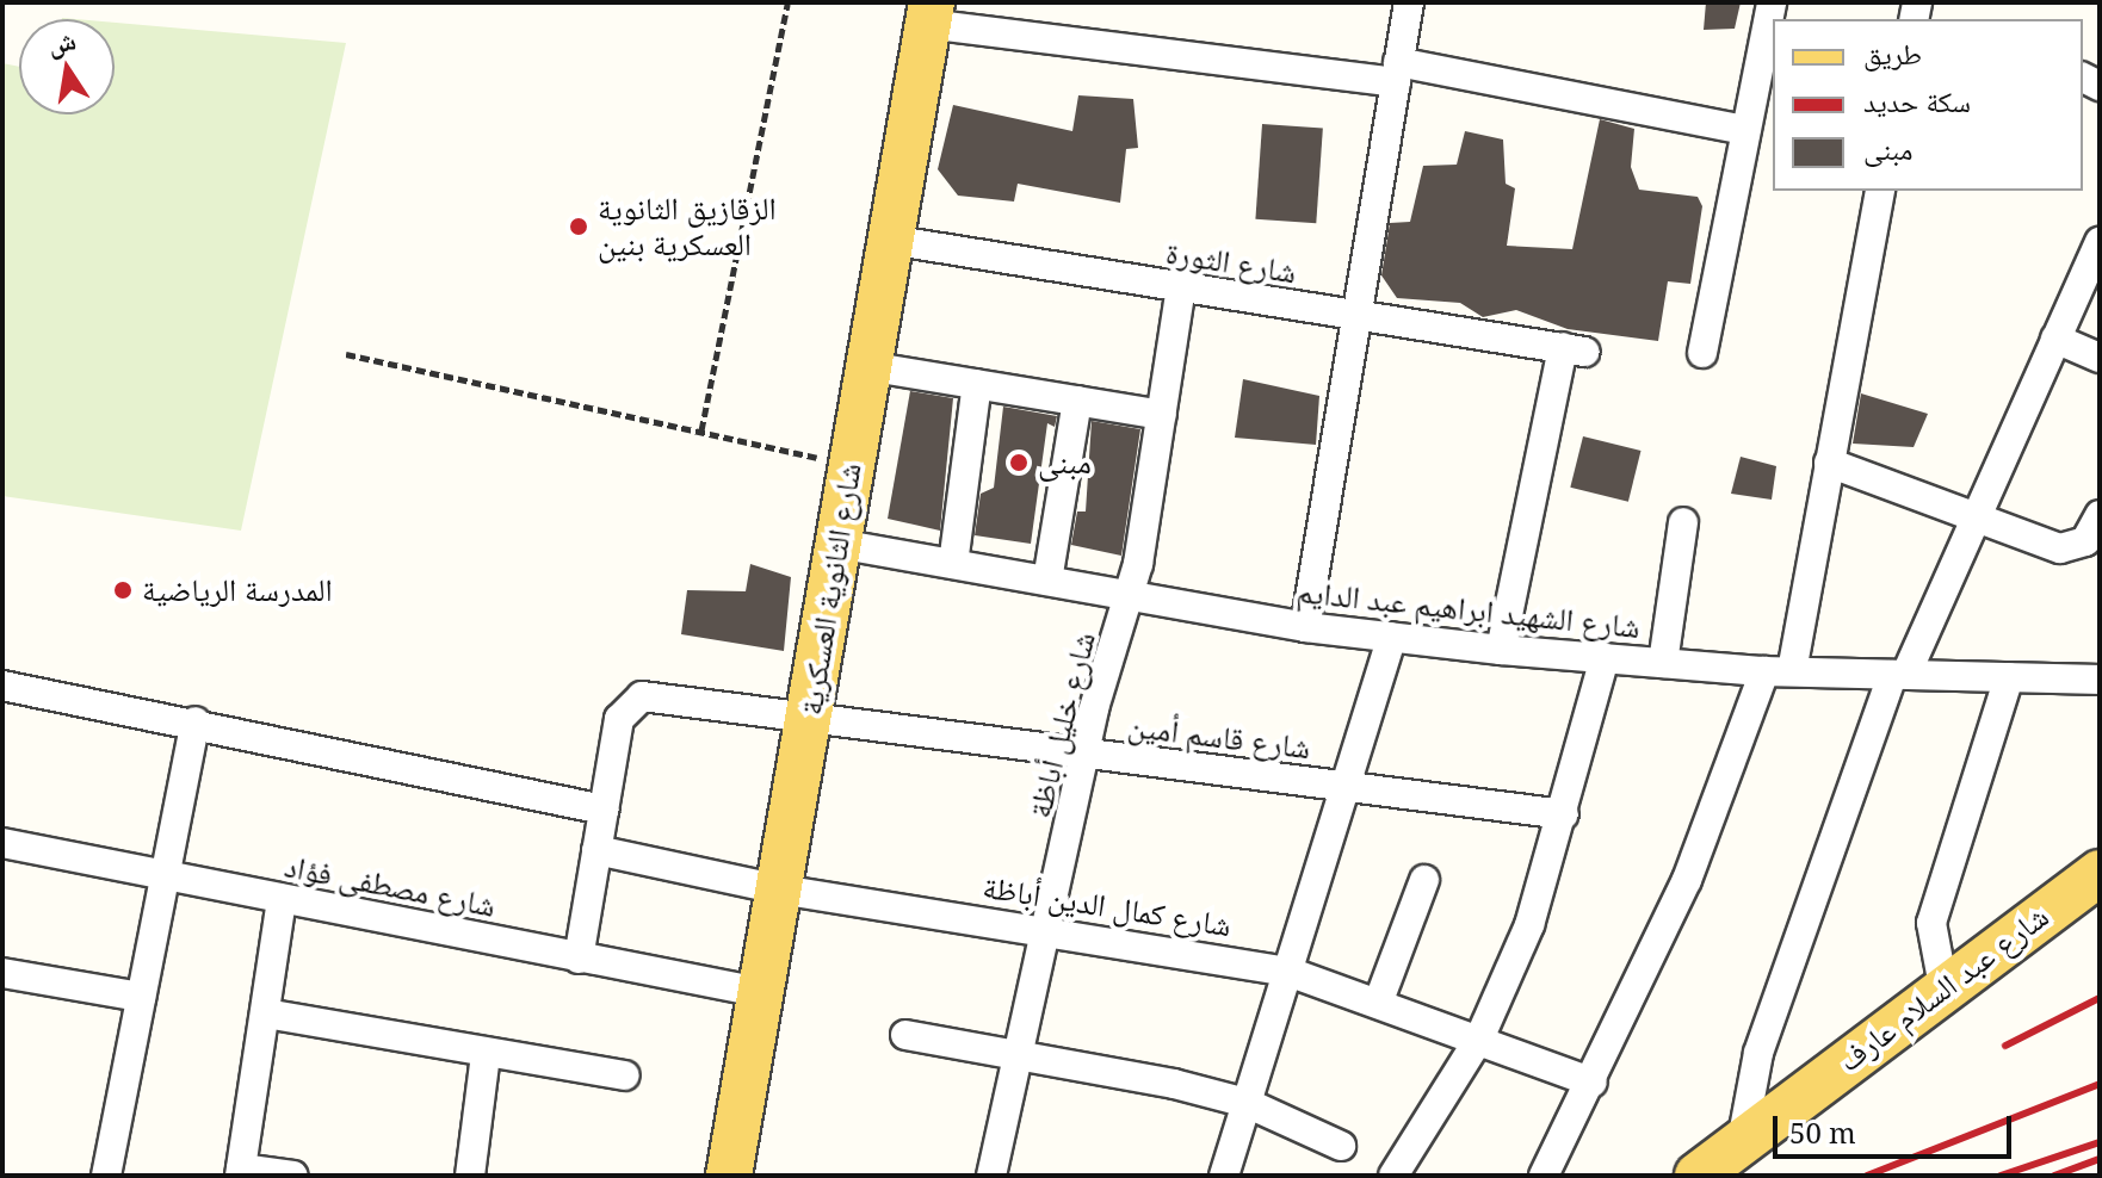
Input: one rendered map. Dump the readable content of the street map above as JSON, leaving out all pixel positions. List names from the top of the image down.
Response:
{
  "streets": {
    "main road": ["شارع الثانوية العسكرية", "شارع عبد السلام عارف"],
    "street": [
      "شارع الثورة",
      "شارع الشهيد ابراهيم عبد الدايم",
      "شارع خليل أباظة",
      "شارع قاسم أمين",
      "شارع مصطفى فؤاد",
      "شارع كمال الدين أباظة"
    ]
  },
  "crossings": [
    ["شارع الثورة", "شارع الثانوية العسكرية"],
    ["شارع الثورة", "شارع الشهيد ابراهيم عبد الدايم"],
    ["شارع الثورة", "شارع خليل أباظة"],
    ["شارع الثانوية العسكرية", "شارع الشهيد ابراهيم عبد الدايم"],
    ["شارع الثانوية العسكرية", "شارع قاسم أمين"],
    ["شارع الثانوية العسكرية", "شارع مصطفى فؤاد"],
    ["شارع الثانوية العسكرية", "شارع كمال الدين أباظة"],
    ["شارع الشهيد ابراهيم عبد الدايم", "شارع خليل أباظة"],
    ["شارع خليل أباظة", "شارع قاسم أمين"],
    ["شارع خليل أباظة", "شارع كمال الدين أباظة"]
  ],
  "places": ["الزقازيق الثانوية العسكرية بنين", "مبنى", "المدرسة الرياضية"],
  "legend": ["طريق", "سكة حديد", "مبنى"],
  "scale_bar": "50 m",
  "north": "top"
}
